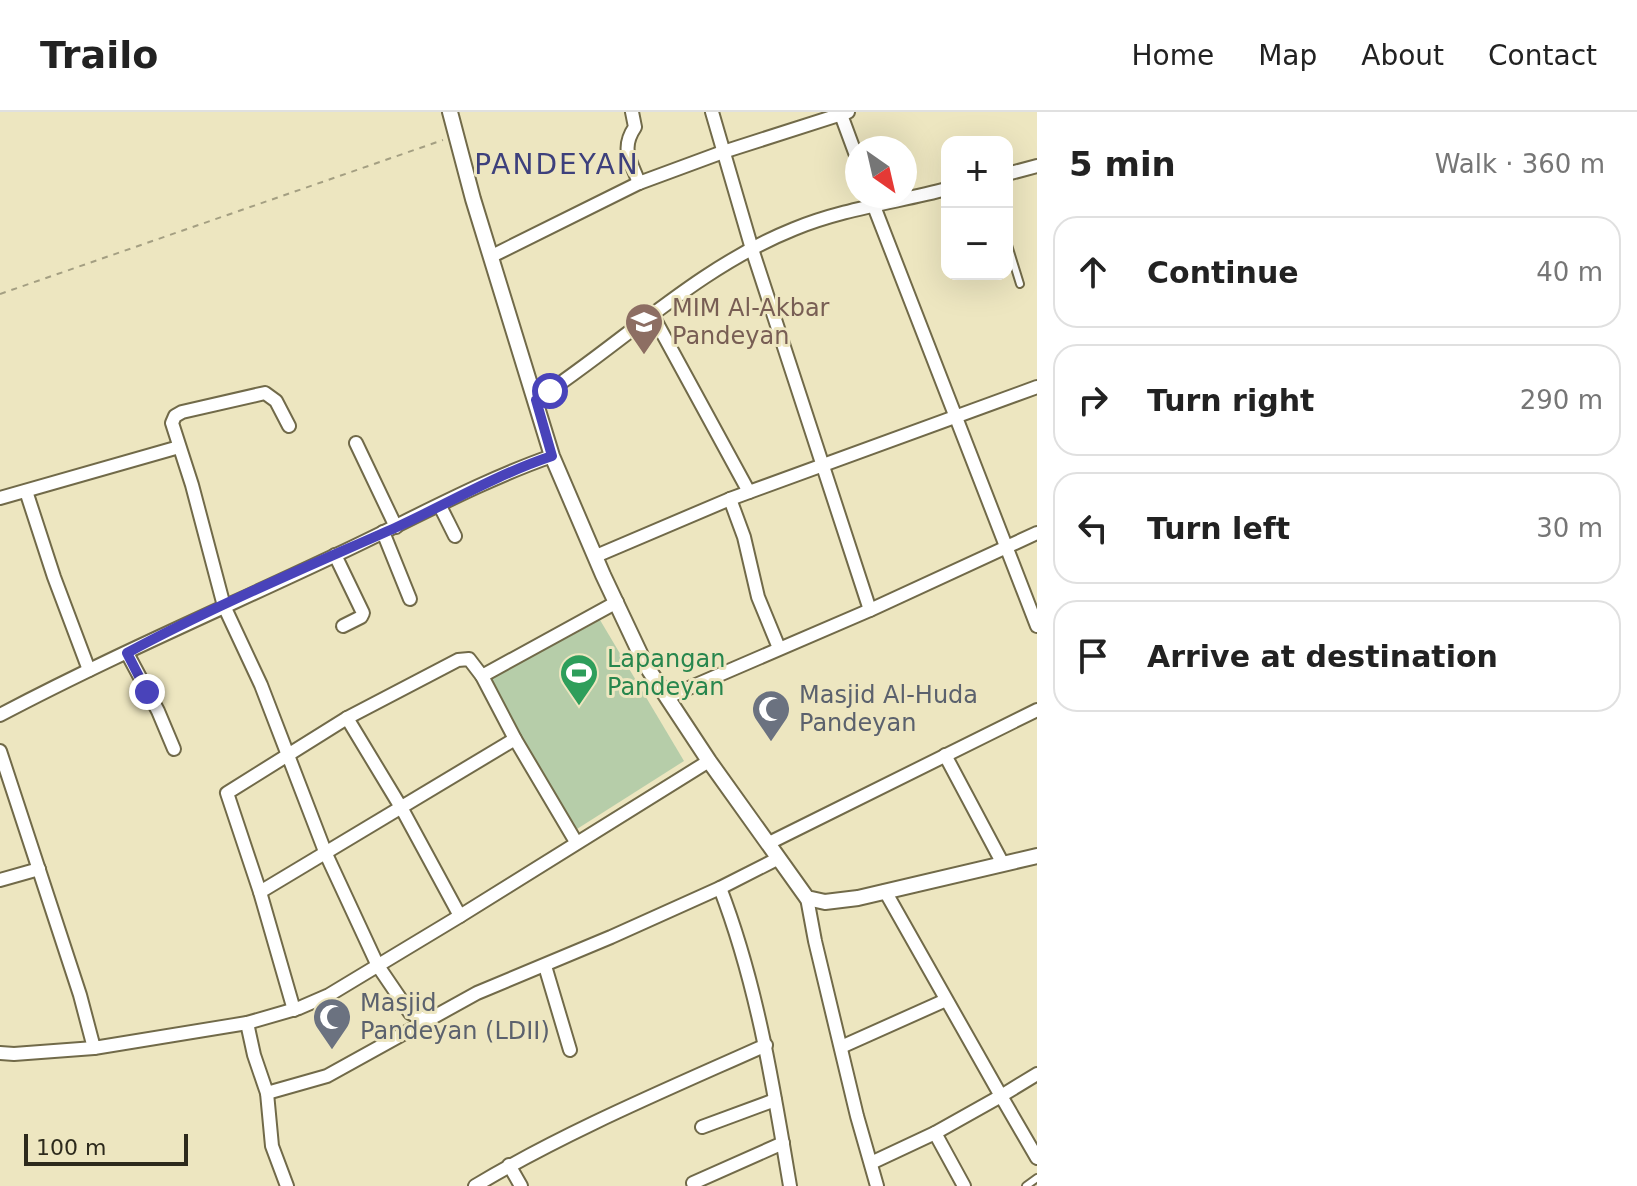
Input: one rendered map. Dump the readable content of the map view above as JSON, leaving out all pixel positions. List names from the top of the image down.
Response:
{
  "districts": ["PANDEYAN"],
  "places": {
    "school or university": ["MIM Al-Akbar Pandeyan"],
    "sports": ["Lapangan Pandeyan"],
    "mosque": ["Masjid Al-Huda Pandeyan", "Masjid Pandeyan (LDII)"]
  },
  "scale_bar": "100 m",
  "north": "bottom right",
  "page": {
    "header": "Trailo",
    "nav": [
      "Home",
      "Map",
      "About",
      "Contact"
    ],
    "heading": ["5 min", "Walk · 360 m"],
    "map_buttons": ["+", "−"],
    "list": [
      ["Continue", "40 m"],
      ["Turn right", "290 m"],
      ["Turn left", "30 m"],
      "Arrive at destination"
    ],
    "scale": "100 m"
  }
}
